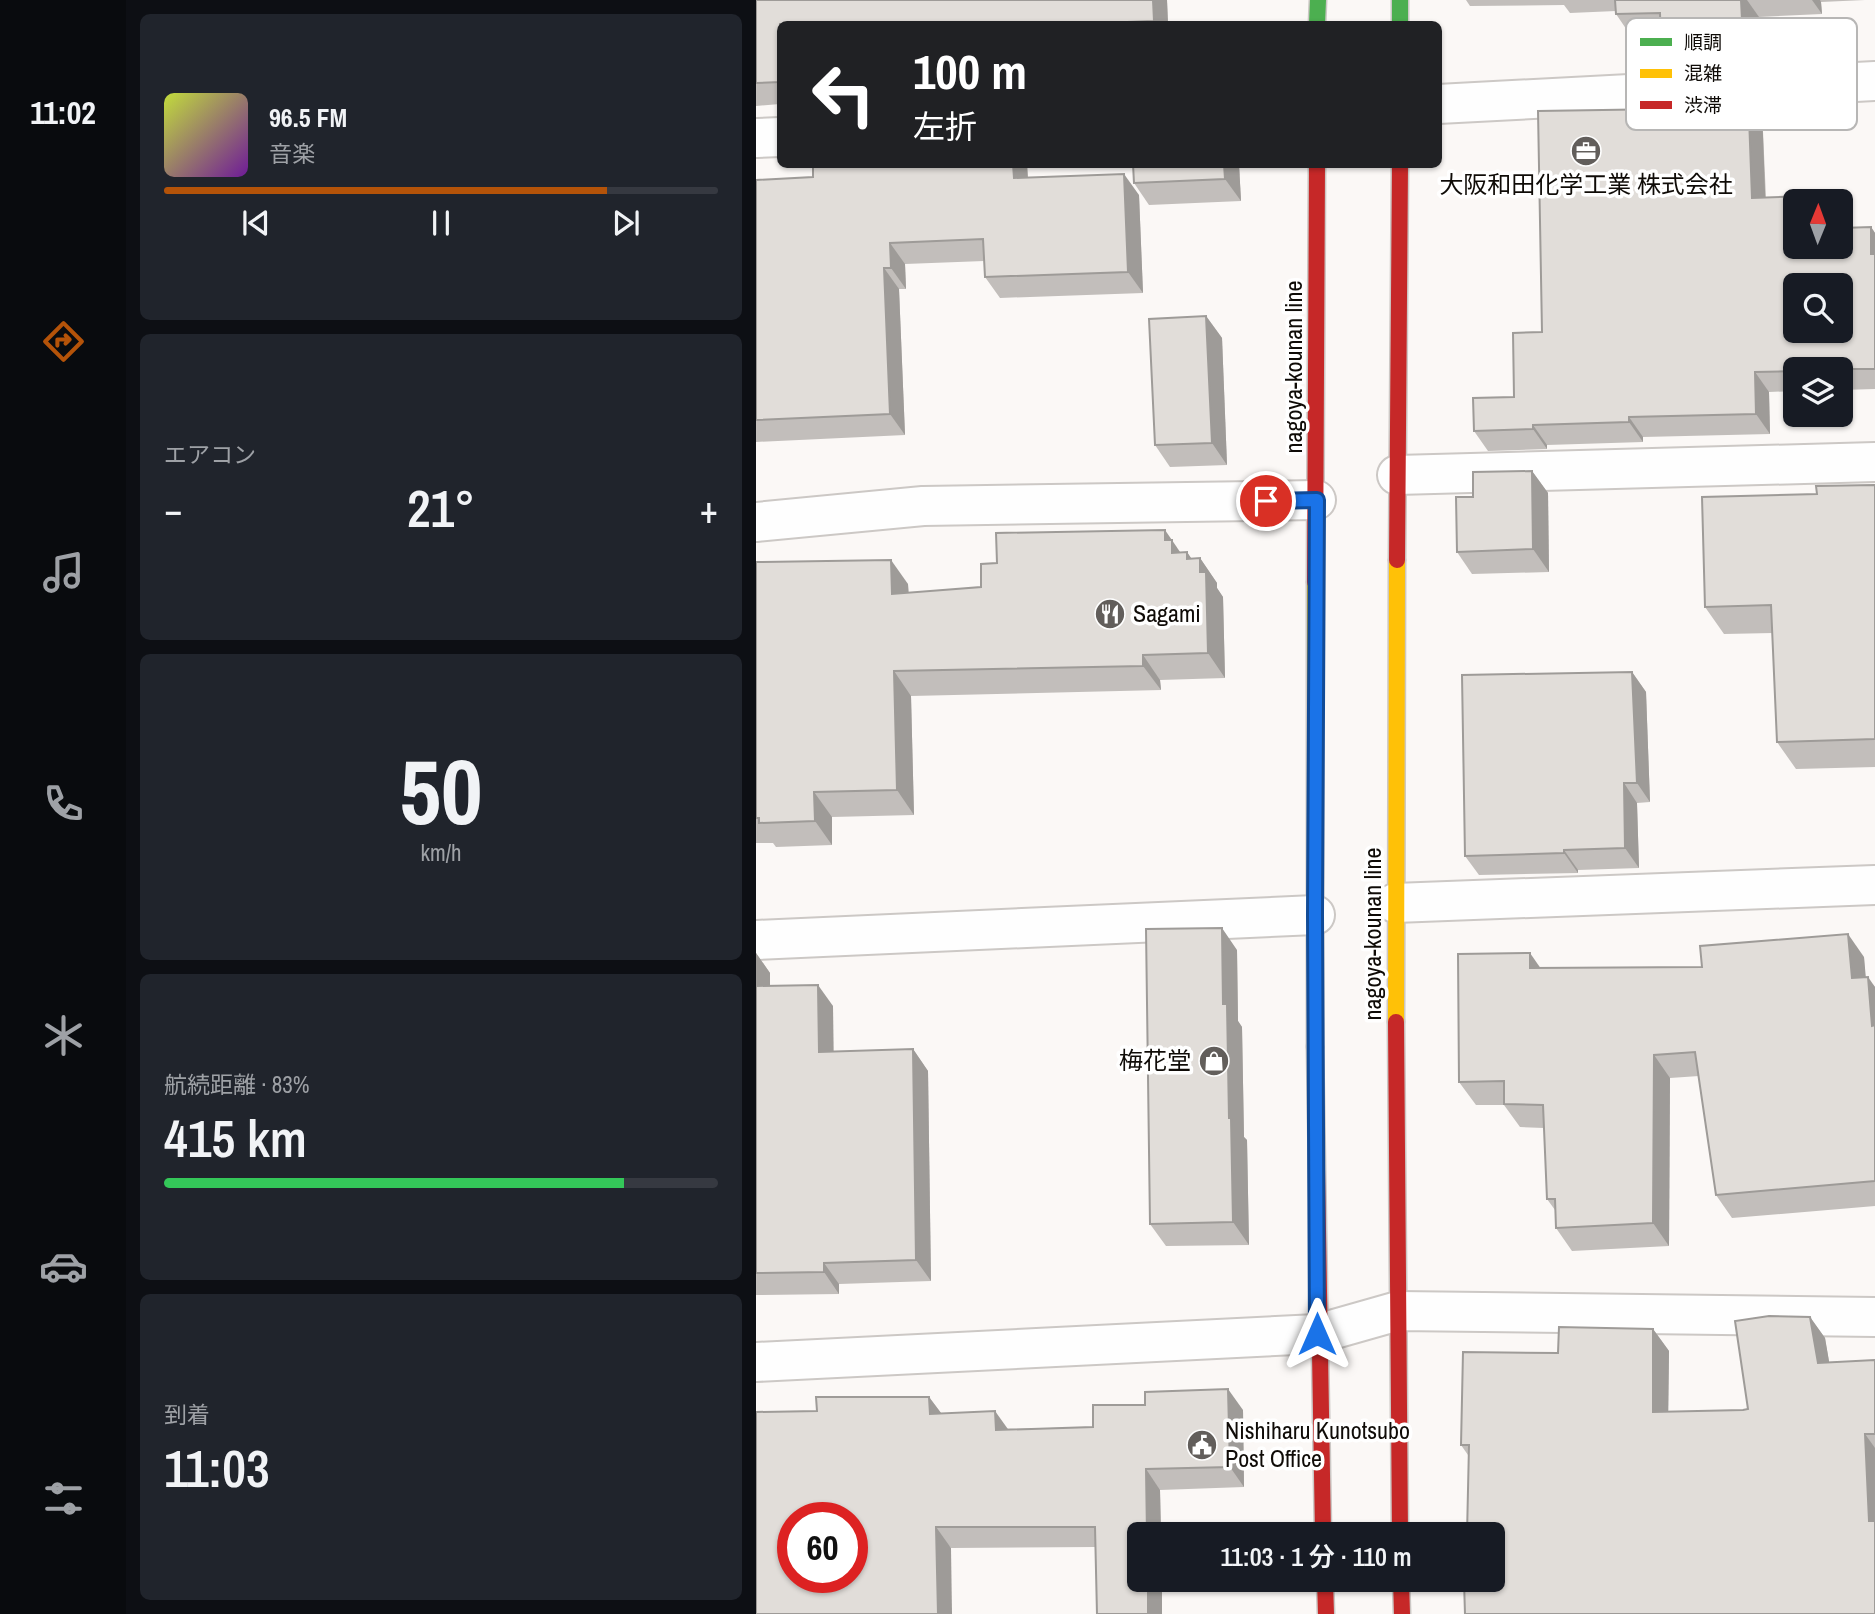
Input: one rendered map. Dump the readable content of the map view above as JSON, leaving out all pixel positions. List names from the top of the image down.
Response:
{
  "streets": {
    "main road": ["nagoya-kounan line"]
  },
  "places": {
    "office": ["大阪和田化学工業 株式会社"],
    "restaurant": ["Sagami"],
    "shop": ["梅花堂"],
    "public building": ["Nishiharu Kunotsubo Post Office"]
  },
  "legend": ["順調", "混雑", "渋滞"],
  "north": "top",
  "page": {
    "tabs": "11:02",
    "turn": ["100 m", "左折"],
    "song": ["96.5 FM", "音楽"],
    "tile": [
      "エアコン",
      ["50", "km/h"],
      ["航続距離 · 83%", "415 km"],
      ["到着", "11:03"]
    ],
    "heat": ["−", "21°", "+"],
    "limit": "60",
    "trip": "11:03 · 1 分 · 110 m"
  }
}
